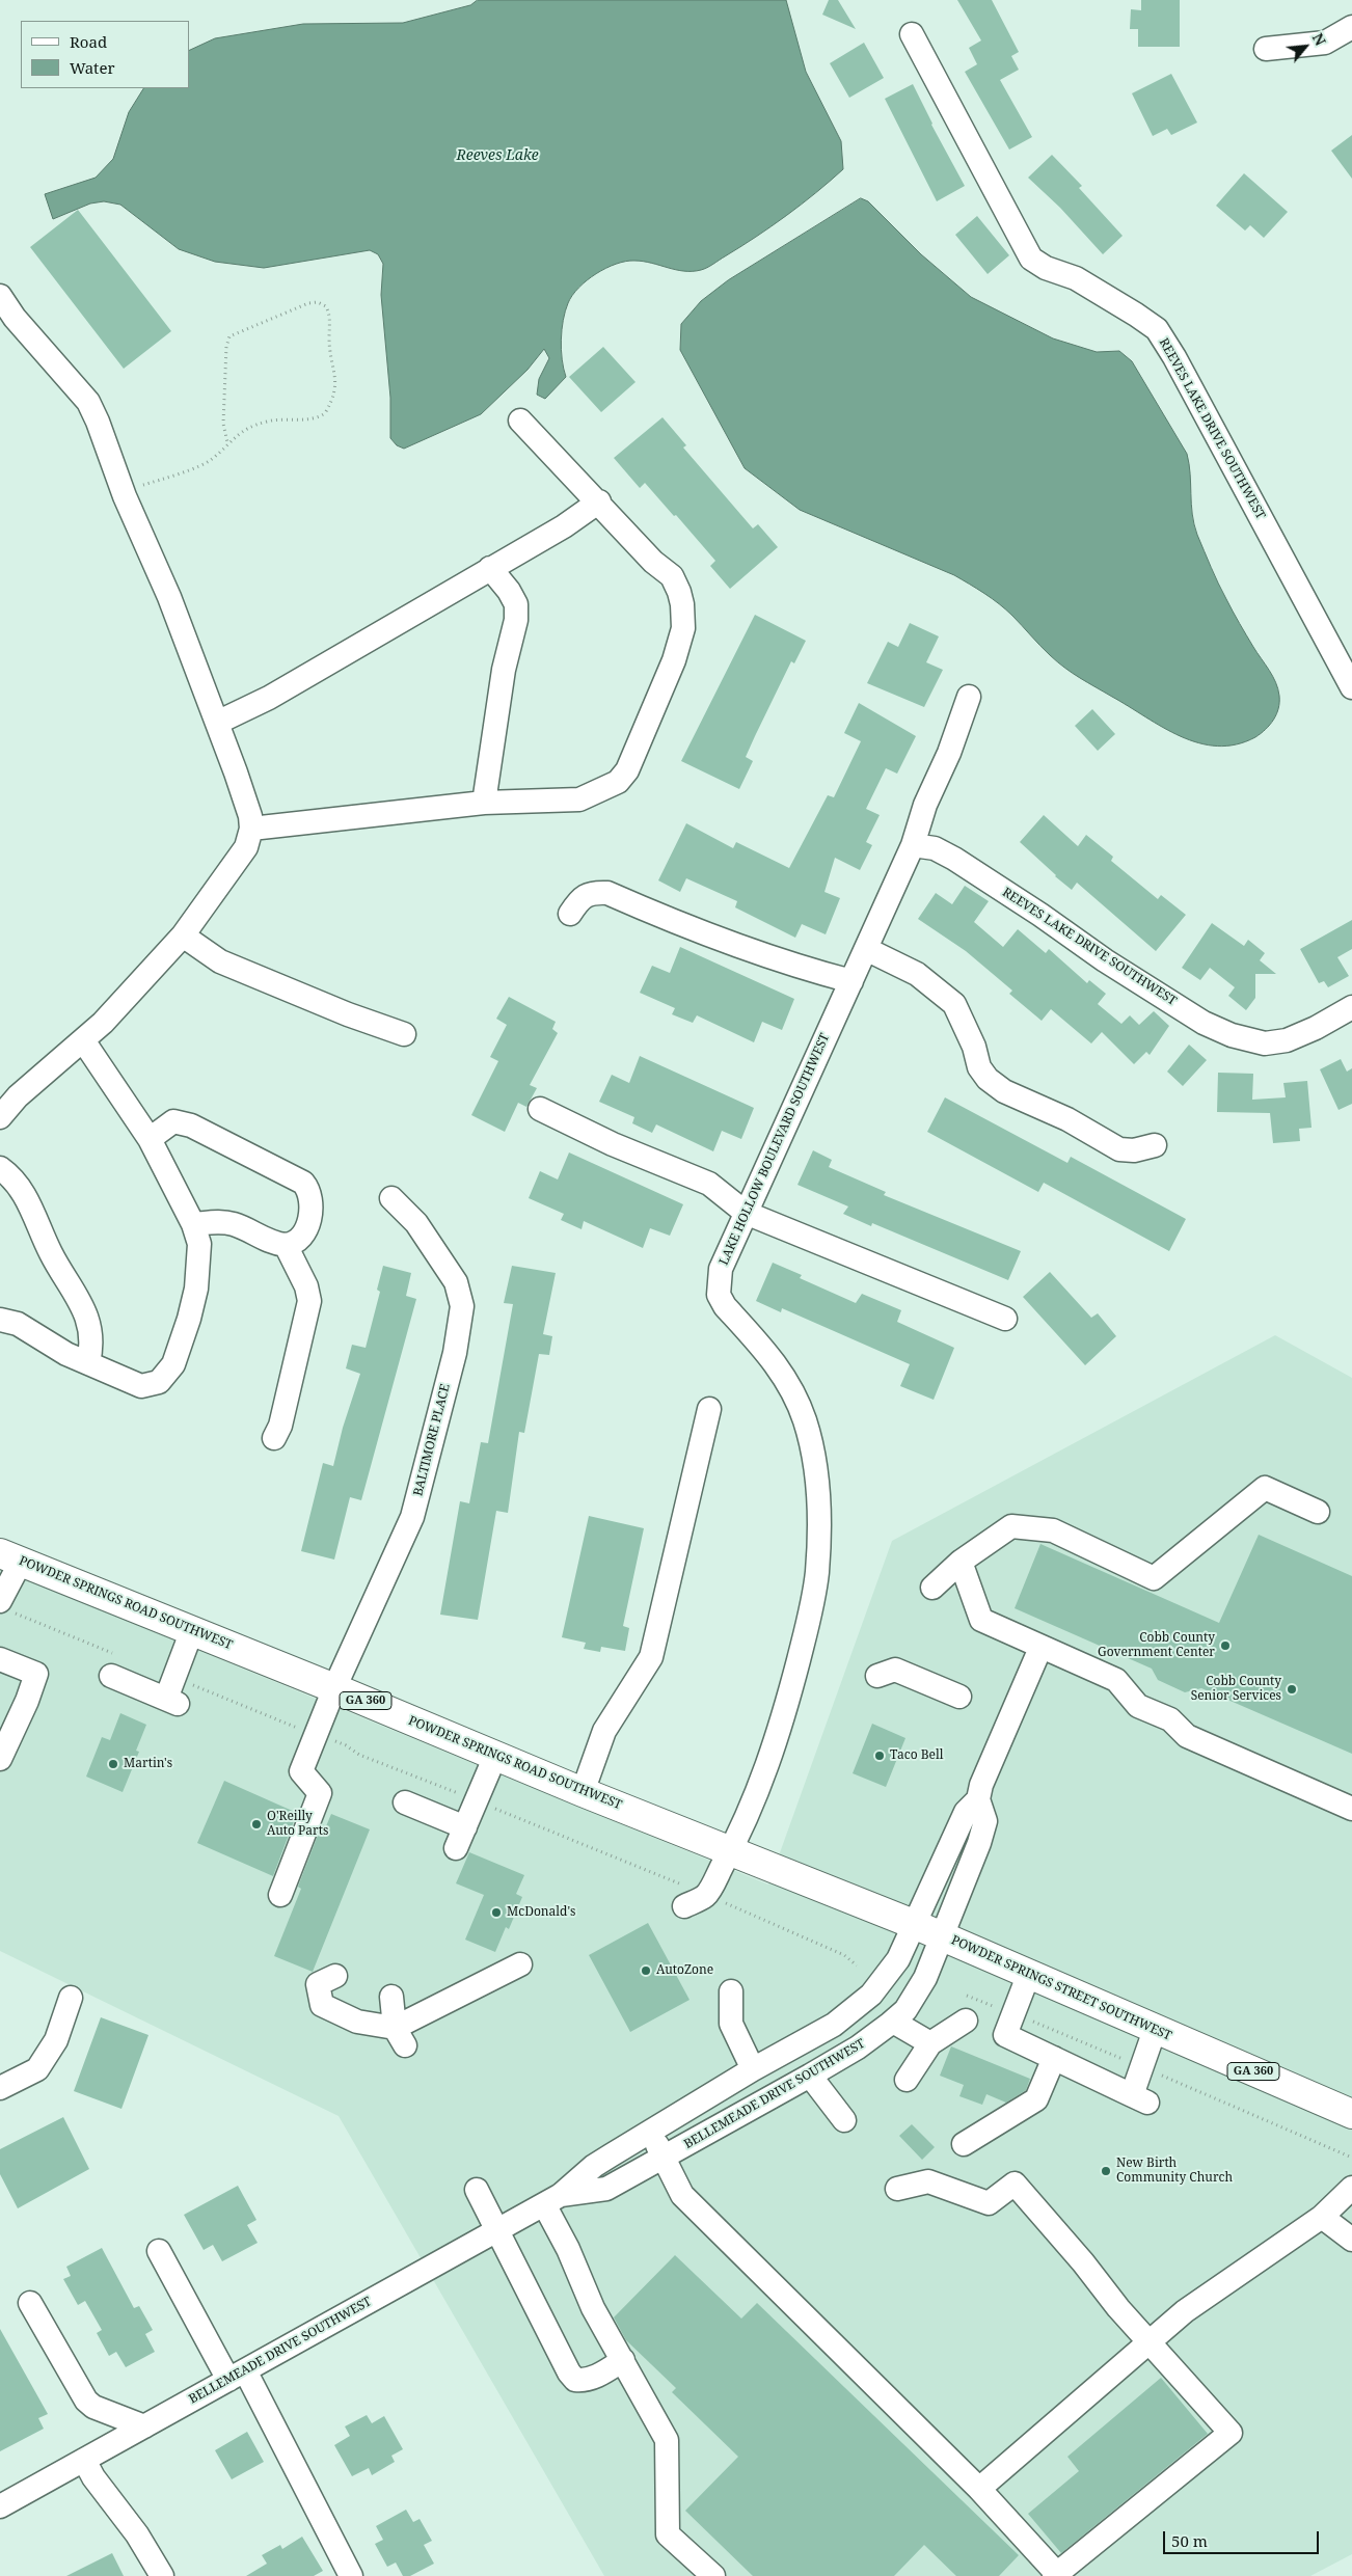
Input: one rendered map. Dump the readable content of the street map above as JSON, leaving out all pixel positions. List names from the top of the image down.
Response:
{
  "streets": {
    "main road": ["POWDER SPRINGS ROAD SOUTHWEST", "GA 360", "POWDER SPRINGS STREET SOUTHWEST"],
    "street": [
      "REEVES LAKE DRIVE SOUTHWEST",
      "LAKE HOLLOW BOULEVARD SOUTHWEST",
      "BALTIMORE PLACE",
      "BELLEMEADE DRIVE SOUTHWEST"
    ]
  },
  "crossings": [
    ["REEVES LAKE DRIVE SOUTHWEST", "LAKE HOLLOW BOULEVARD SOUTHWEST"],
    ["LAKE HOLLOW BOULEVARD SOUTHWEST", "POWDER SPRINGS ROAD SOUTHWEST"],
    ["BALTIMORE PLACE", "POWDER SPRINGS ROAD SOUTHWEST"],
    ["POWDER SPRINGS ROAD SOUTHWEST", "POWDER SPRINGS STREET SOUTHWEST"],
    ["POWDER SPRINGS STREET SOUTHWEST", "BELLEMEADE DRIVE SOUTHWEST"]
  ],
  "water": ["Reeves Lake"],
  "places": [
    "Cobb County Government Center",
    "Cobb County Senior Services",
    "Taco Bell",
    "Martin's",
    "O'Reilly Auto Parts",
    "McDonald's",
    "AutoZone",
    "New Birth Community Church"
  ],
  "legend": ["Road", "Water"],
  "scale_bar": "50 m",
  "north": "top right"
}
